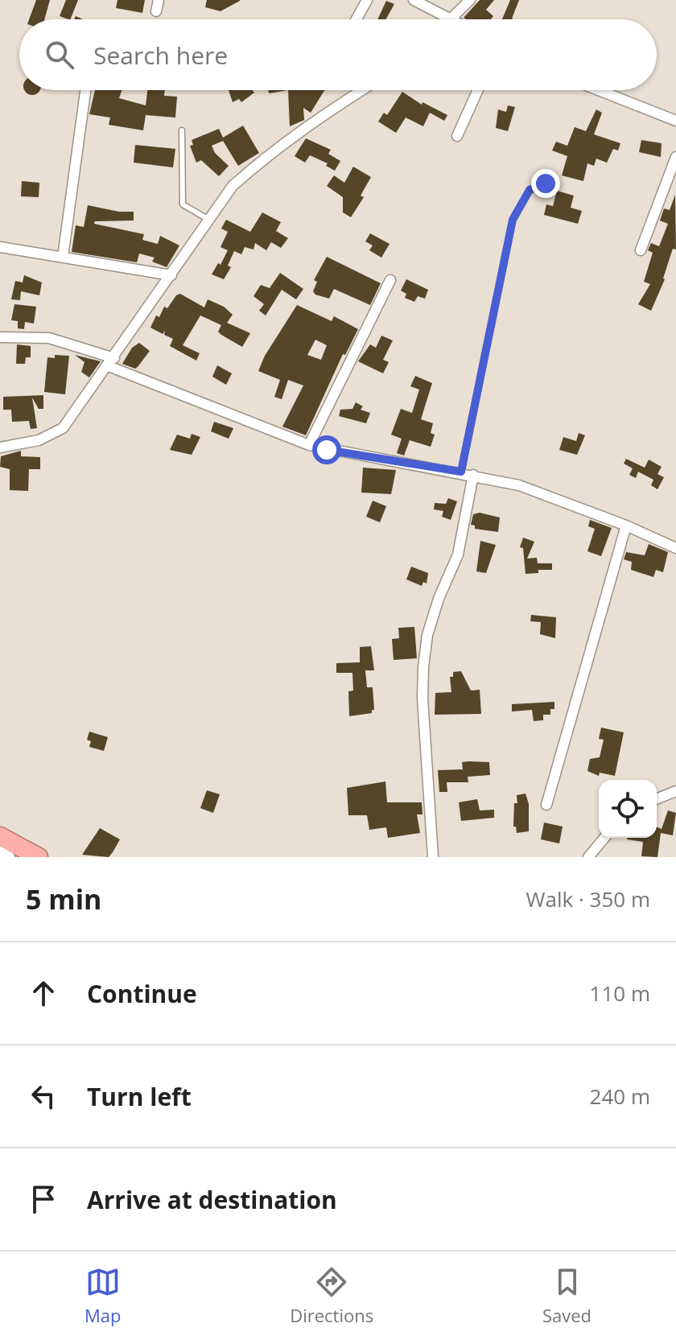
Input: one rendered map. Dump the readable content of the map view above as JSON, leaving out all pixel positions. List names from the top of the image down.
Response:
{
  "page": {
    "search": "Search here",
    "heading": ["5 min", "Walk · 350 m"],
    "list": [
      ["Continue", "110 m"],
      ["Turn left", "240 m"],
      "Arrive at destination"
    ],
    "nav": ["Map", "Directions", "Saved"]
  }
}
